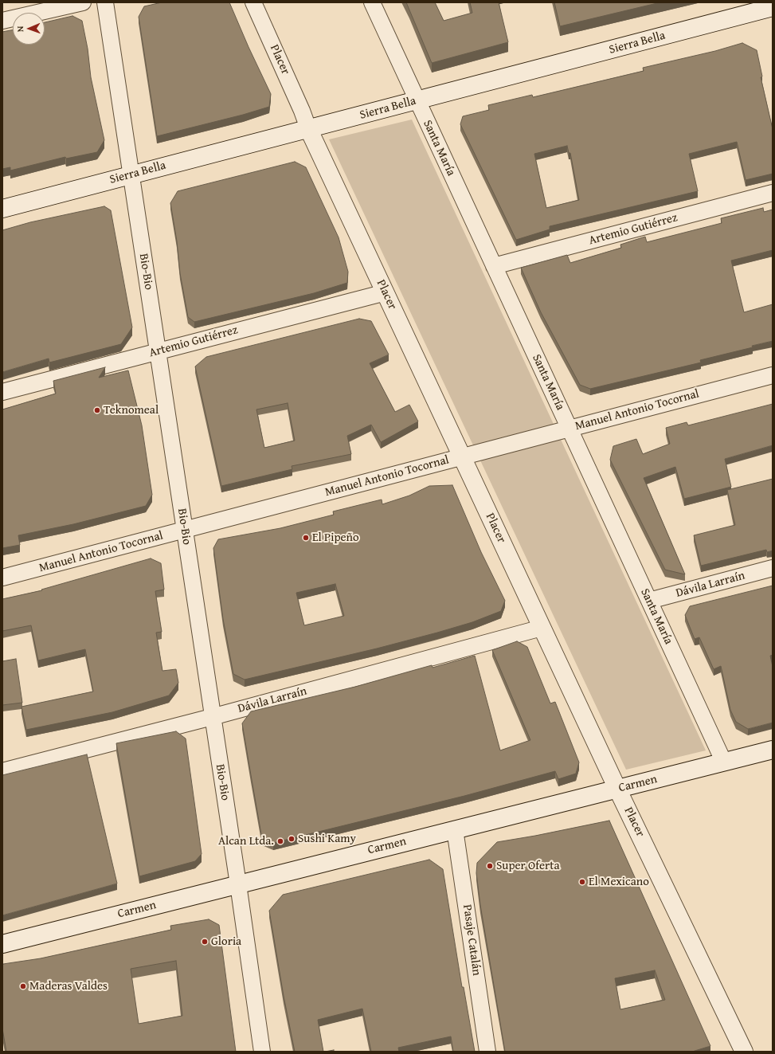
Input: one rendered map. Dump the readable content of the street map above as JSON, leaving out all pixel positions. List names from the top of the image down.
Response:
{
  "streets": {
    "main road": ["Sierra Bella", "Placer", "Carmen"],
    "street": [
      "Santa María",
      "Artemio Gutiérrez",
      "Bio-Bio",
      "Manuel Antonio Tocornal",
      "Dávila Larraín",
      "Pasaje Catalán"
    ]
  },
  "crossings": [
    ["Sierra Bella", "Placer"],
    ["Sierra Bella", "Santa María"],
    ["Sierra Bella", "Bio-Bio"],
    ["Placer", "Artemio Gutiérrez"],
    ["Placer", "Manuel Antonio Tocornal"],
    ["Placer", "Dávila Larraín"],
    ["Placer", "Carmen"],
    ["Santa María", "Artemio Gutiérrez"],
    ["Santa María", "Manuel Antonio Tocornal"],
    ["Santa María", "Dávila Larraín"],
    ["Santa María", "Carmen"],
    ["Artemio Gutiérrez", "Bio-Bio"],
    ["Bio-Bio", "Manuel Antonio Tocornal"],
    ["Bio-Bio", "Dávila Larraín"],
    ["Bio-Bio", "Carmen"],
    ["Carmen", "Pasaje Catalán"]
  ],
  "places": [
    "Teknomeal",
    "El Pipeño",
    "Sushi Kamy",
    "Alcan Ltda.",
    "Super Oferta",
    "El Mexicano",
    "Gloria",
    "Maderas Valdes"
  ],
  "north": "left"
}
